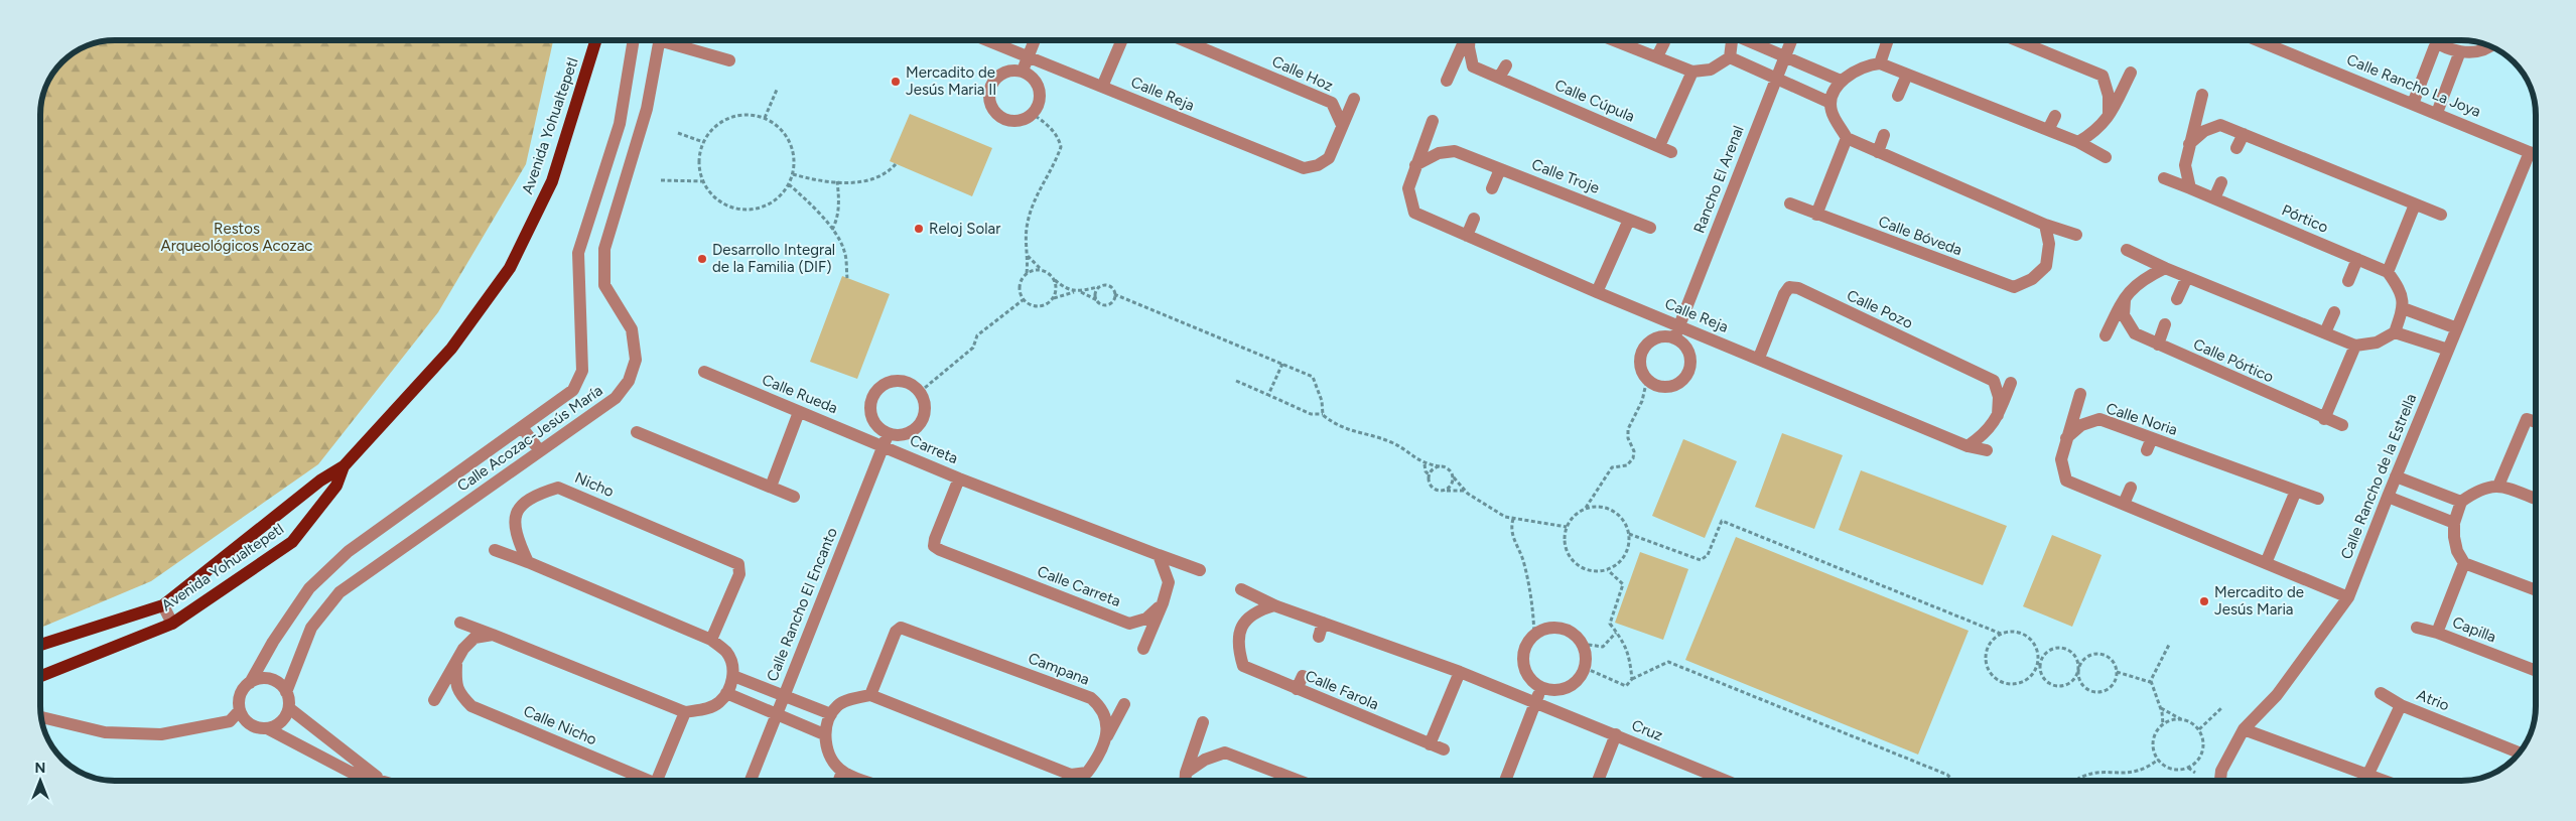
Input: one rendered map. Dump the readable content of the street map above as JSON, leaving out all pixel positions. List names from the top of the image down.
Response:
{
  "streets": {
    "main road": ["Avenida Yohualtepetl"],
    "street": [
      "Calle Hoz",
      "Calle Rancho La Joya",
      "Calle Reja",
      "Calle Cúpula",
      "Calle Troje",
      "Rancho El Arenal",
      "Pórtico",
      "Calle Bóveda",
      "Calle Pozo",
      "Calle Pórtico",
      "Calle Rueda",
      "Calle Noria",
      "Calle Acozac-Jesús María",
      "Carreta",
      "Calle Rancho de la Estrella",
      "Nicho",
      "Calle Carreta",
      "Calle Rancho El Encanto",
      "Capilla",
      "Campana",
      "Calle Farola",
      "Atrio",
      "Calle Nicho",
      "Cruz"
    ]
  },
  "crossings": [
    ["Calle Hoz", "Calle Reja"],
    ["Calle Rancho La Joya", "Calle Rancho de la Estrella"],
    ["Calle Reja", "Calle Troje"],
    ["Calle Reja", "Rancho El Arenal"],
    ["Calle Reja", "Calle Pozo"],
    ["Calle Rueda", "Carreta"],
    ["Calle Rueda", "Calle Rancho El Encanto"],
    ["Carreta", "Calle Carreta"],
    ["Carreta", "Calle Rancho El Encanto"]
  ],
  "parks": ["Restos Arqueológicos Acozac"],
  "places": [
    "Mercadito de Jesús Maria II",
    "Reloj Solar",
    "Desarrollo Integral de la Familia (DIF)",
    "Mercadito de Jesús Maria"
  ],
  "north": "top"
}
